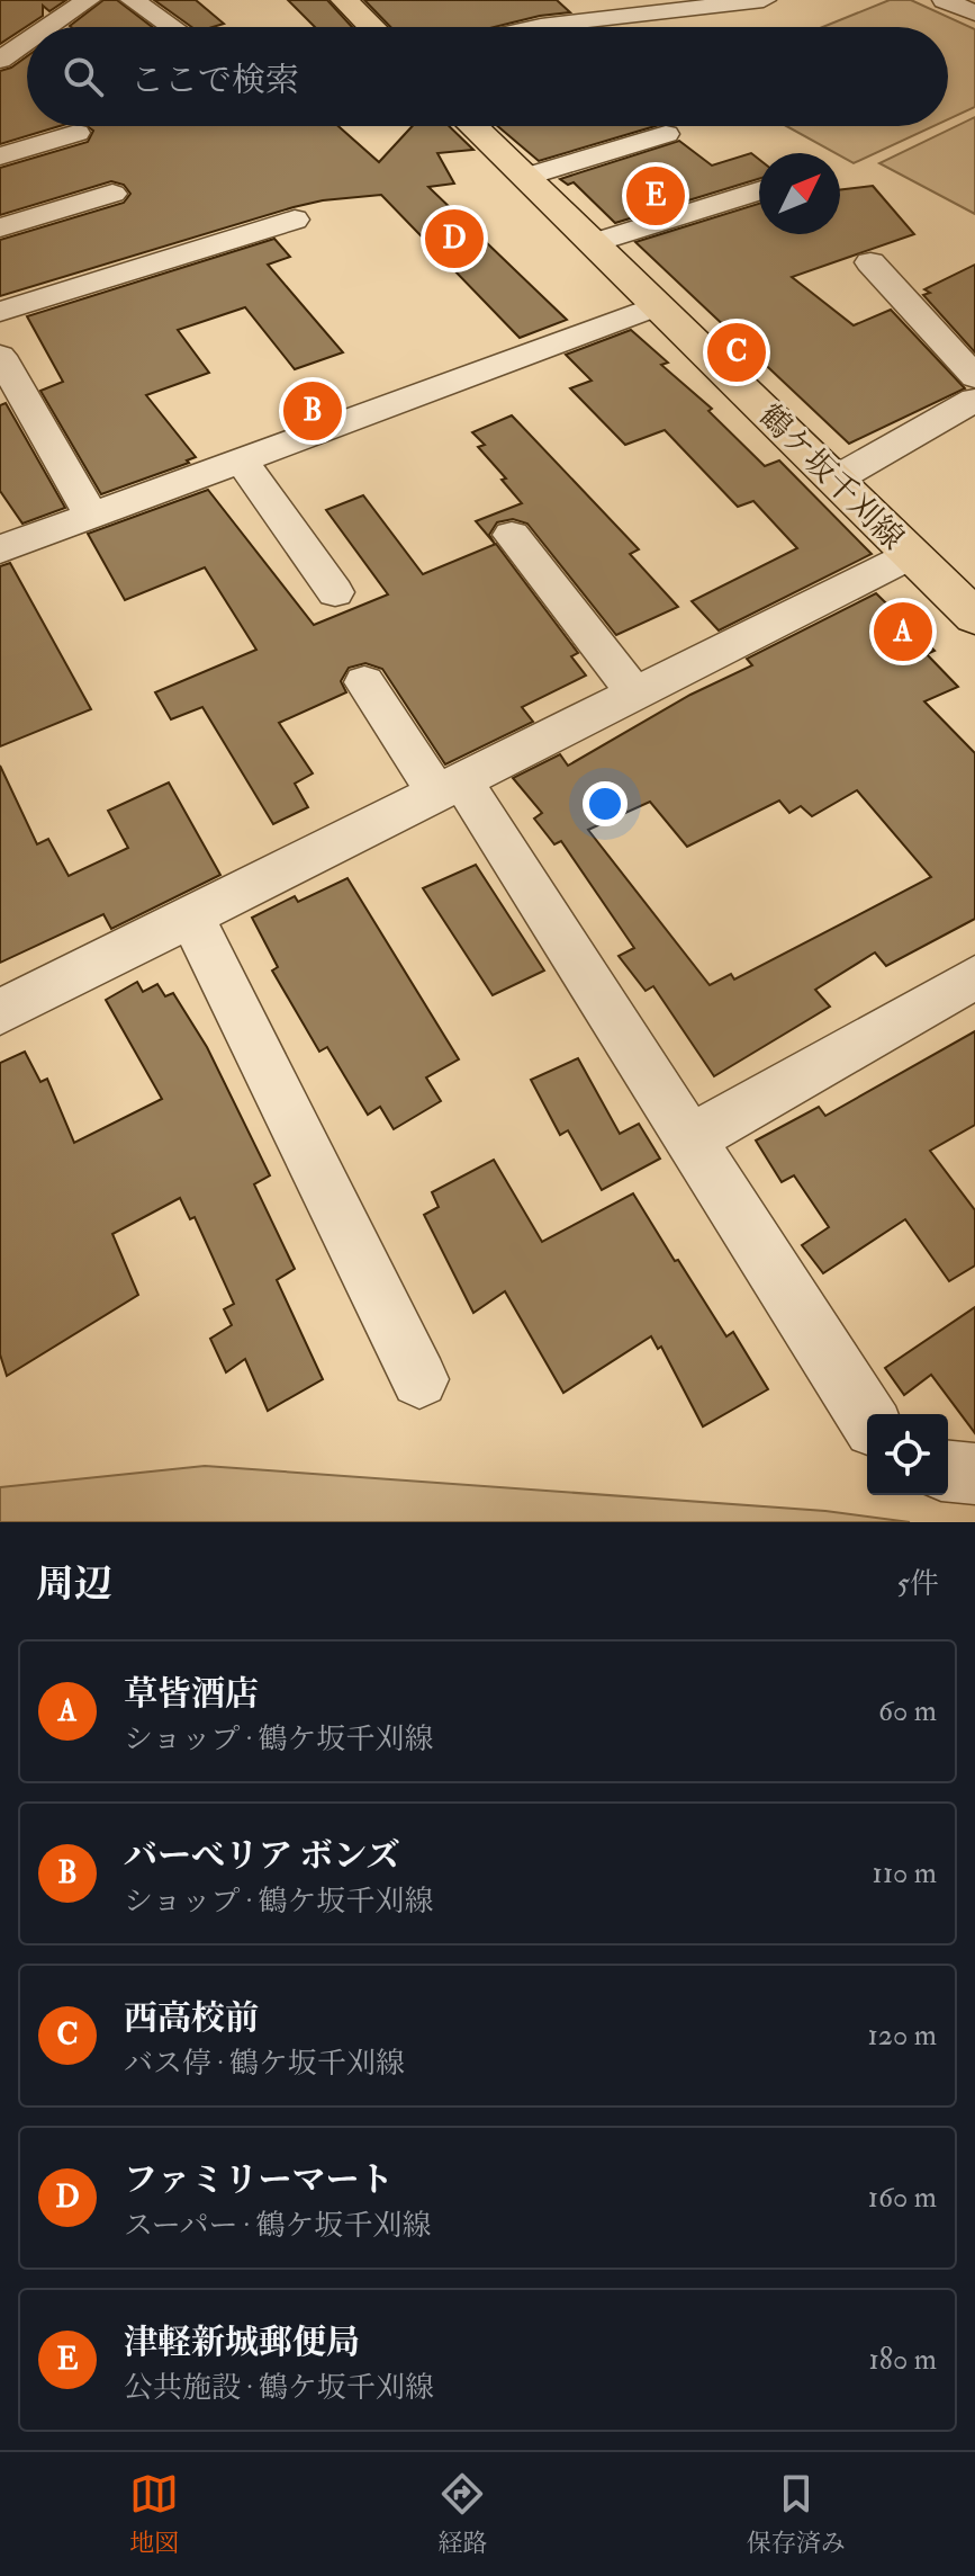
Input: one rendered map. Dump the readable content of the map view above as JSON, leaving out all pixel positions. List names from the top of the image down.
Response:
{
  "streets": {
    "main road": ["鶴ケ坂千刈線"]
  },
  "north": "top right",
  "page": {
    "search": "ここで検索",
    "pins": [
      "E",
      "D",
      "C",
      "B",
      "A"
    ],
    "heading": ["周辺", "5件"],
    "list": [
      {
        "mark": "A",
        "name": "草皆酒店",
        "note": "ショップ · 鶴ケ坂千刈線",
        "value": "60 m"
      },
      {
        "mark": "B",
        "name": "バーべリア ボンズ",
        "note": "ショップ · 鶴ケ坂千刈線",
        "value": "110 m"
      },
      {
        "mark": "C",
        "name": "西高校前",
        "note": "バス停 · 鶴ケ坂千刈線",
        "value": "120 m"
      },
      {
        "mark": "D",
        "name": "ファミリーマート",
        "note": "スーパー · 鶴ケ坂千刈線",
        "value": "160 m"
      },
      {
        "mark": "E",
        "name": "津軽新城郵便局",
        "note": "公共施設 · 鶴ケ坂千刈線",
        "value": "180 m"
      }
    ],
    "nav": ["地図", "経路", "保存済み"]
  }
}
